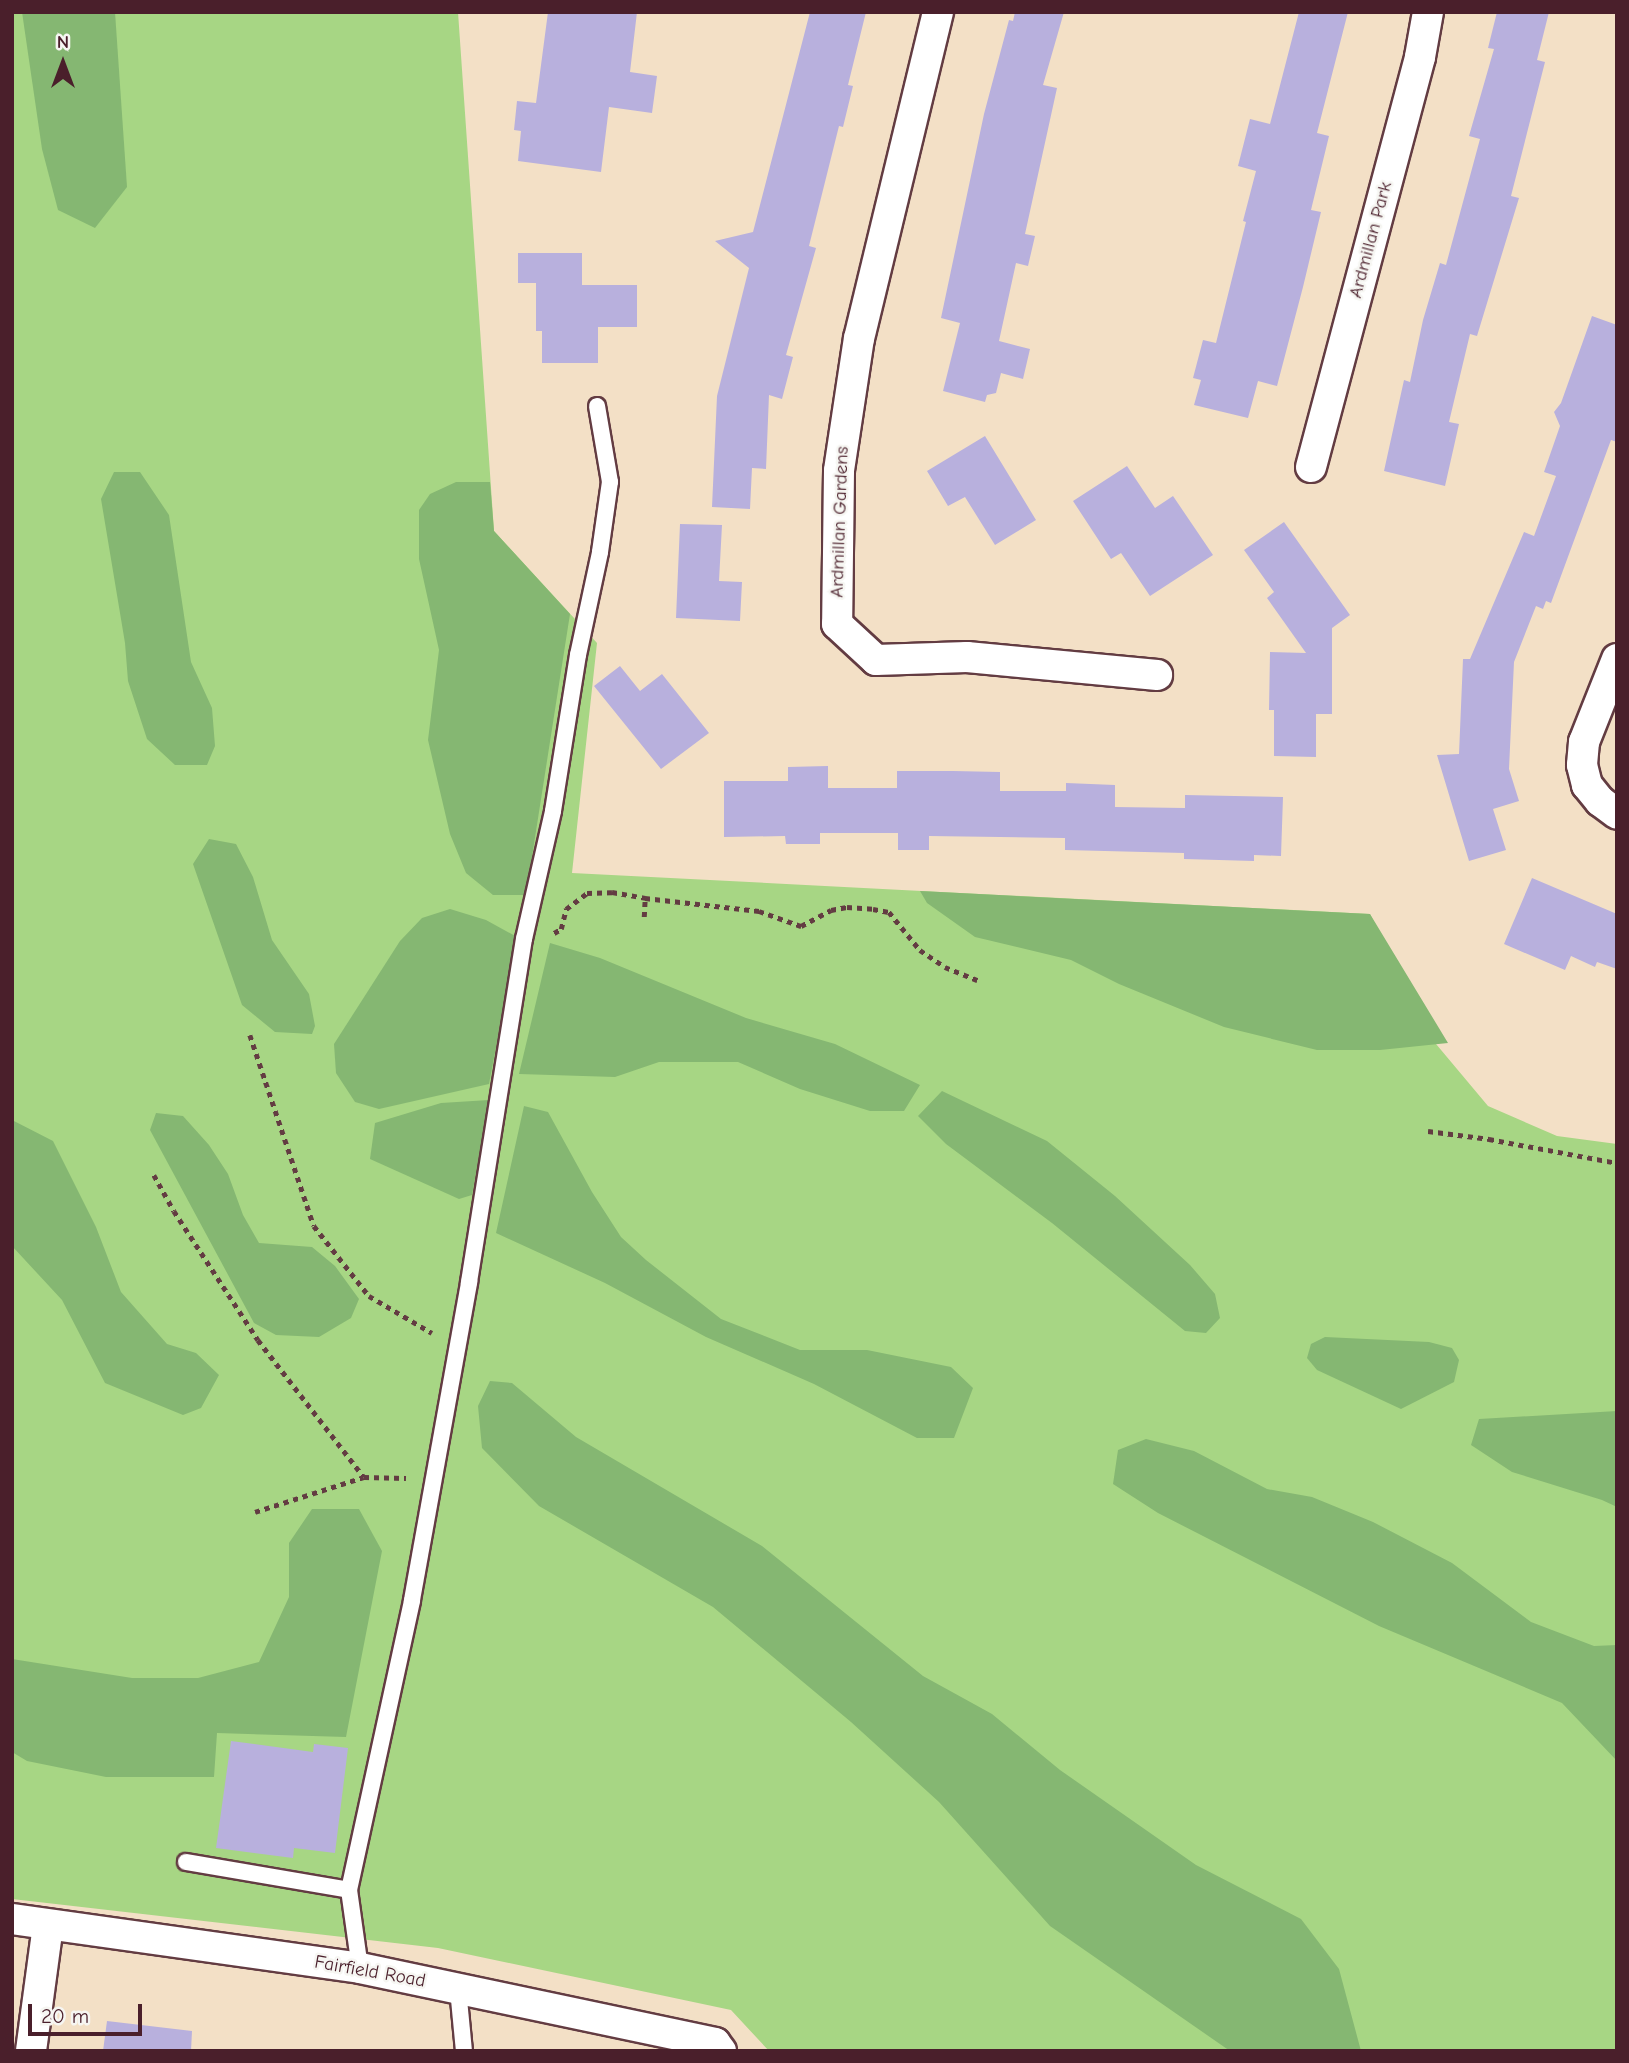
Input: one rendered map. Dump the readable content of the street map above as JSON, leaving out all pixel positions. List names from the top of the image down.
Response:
{
  "streets": {
    "street": ["Ardmillan Park", "Ardmillan Gardens", "Fairfield Road"]
  },
  "scale_bar": "20 m",
  "north": "top"
}
